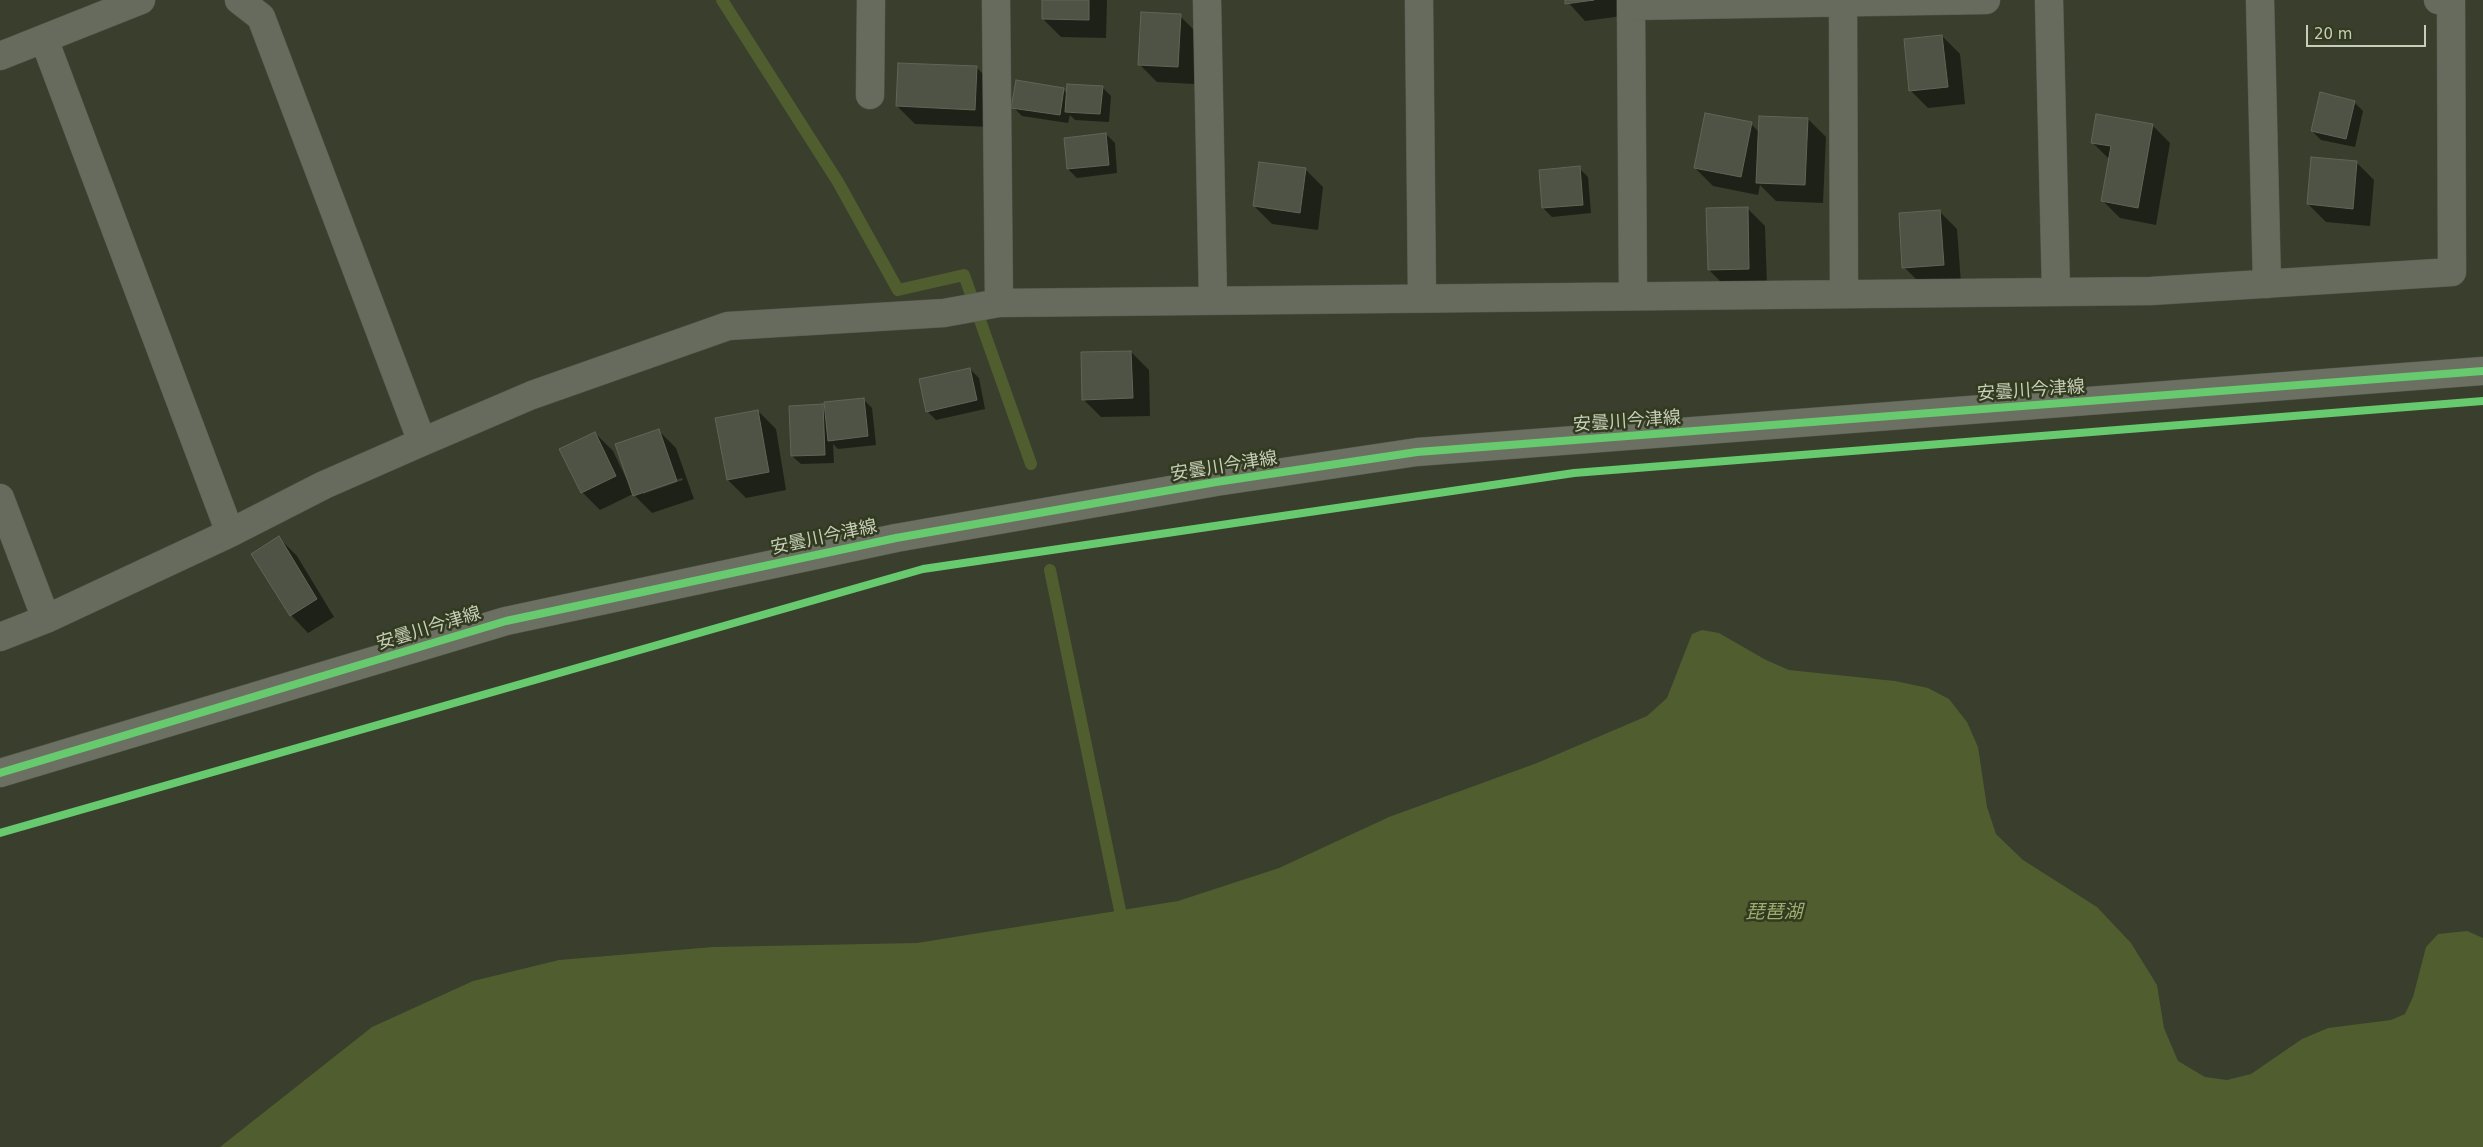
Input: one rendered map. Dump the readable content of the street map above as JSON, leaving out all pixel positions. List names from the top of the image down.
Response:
{
  "streets": {
    "main road": ["安曇川今津線"]
  },
  "water": ["琵琶湖"],
  "scale_bar": "20 m"
}
